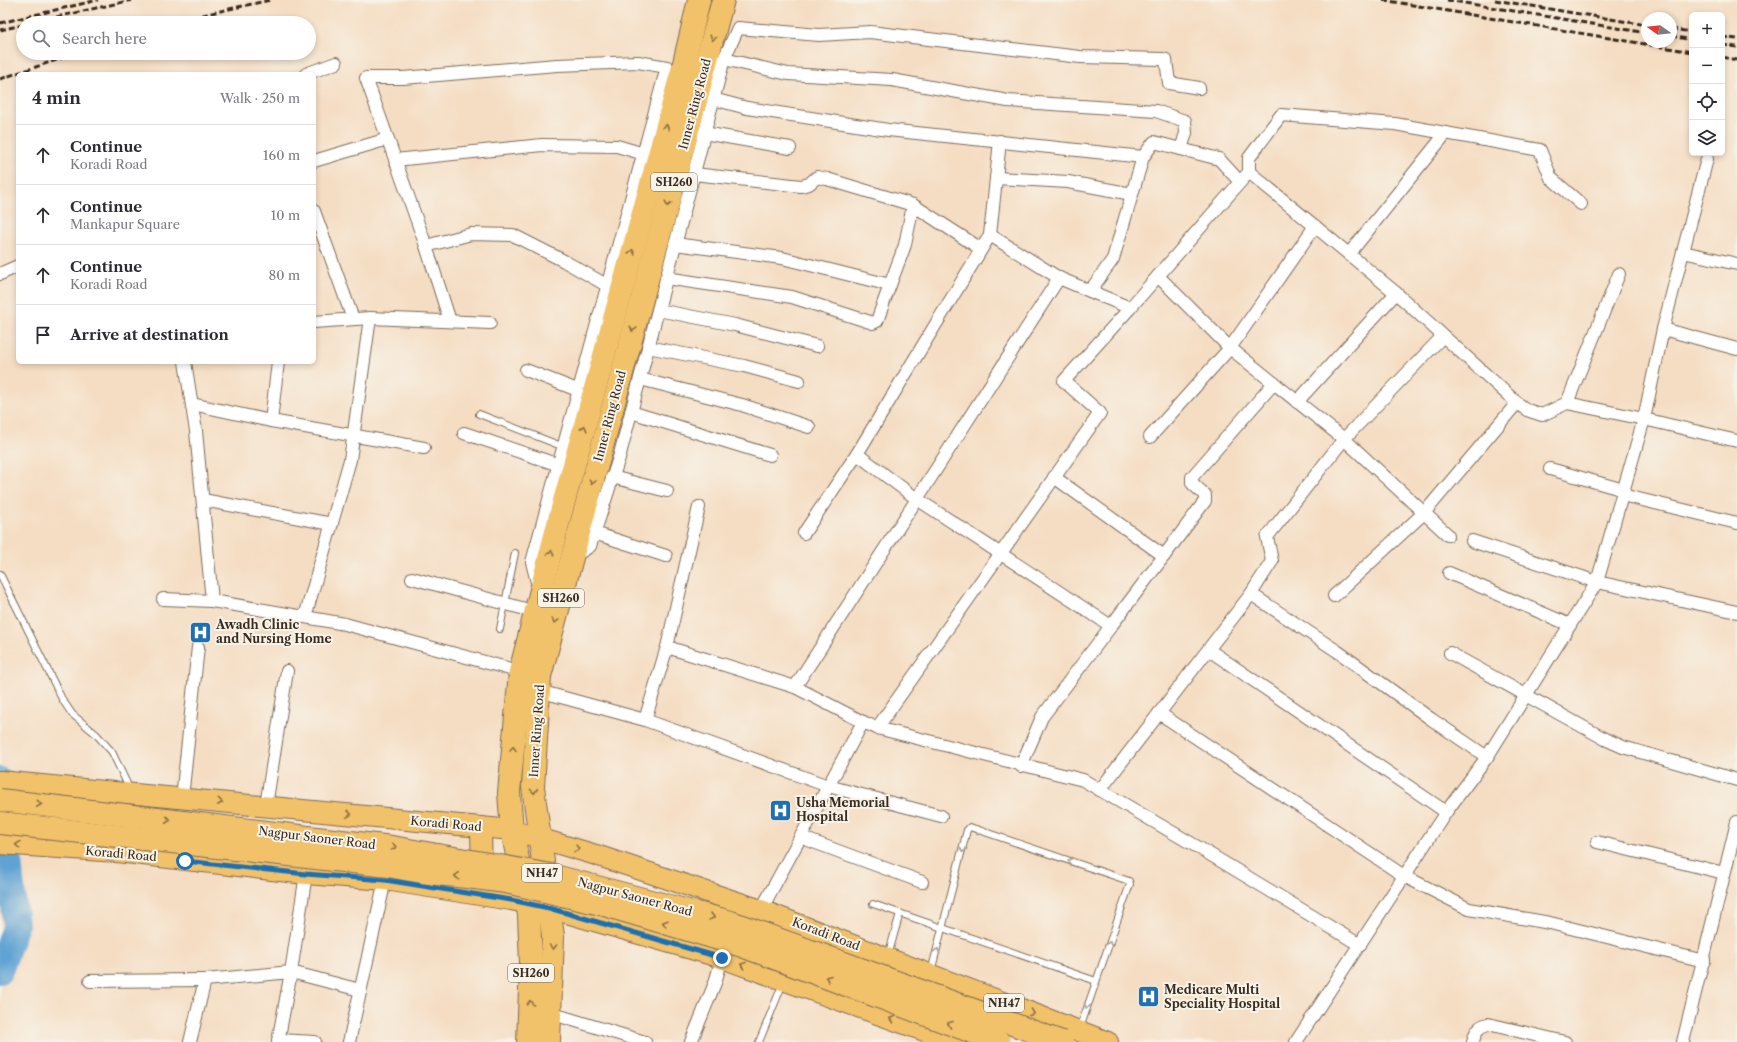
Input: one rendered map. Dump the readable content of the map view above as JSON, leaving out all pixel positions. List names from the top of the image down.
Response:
{
  "streets": {
    "highway": [
      "Inner Ring Road",
      "SH260",
      "Nagpur Saoner Road",
      "NH47"
    ],
    "main road": ["Koradi Road"]
  },
  "crossings": [
    ["Inner Ring Road", "SH260"],
    ["Inner Ring Road", "Koradi Road"],
    ["Inner Ring Road", "NH47"],
    ["SH260", "Koradi Road"],
    ["SH260", "NH47"],
    ["Koradi Road", "Nagpur Saoner Road"],
    ["Koradi Road", "NH47"]
  ],
  "places": {
    "hospital": ["Awadh Clinic and Nursing Home", "Usha Memorial Hospital", "Medicare Multi Speciality Hospital"]
  },
  "north": "left",
  "page": {
    "map_buttons": ["+", "−"],
    "search": "Search here",
    "heading": ["4 min", "Walk · 250 m"],
    "list": [
      ["Continue", "Koradi Road", "160 m"],
      ["Continue", "Mankapur Square", "10 m"],
      ["Continue", "Koradi Road", "80 m"],
      "Arrive at destination"
    ]
  }
}
